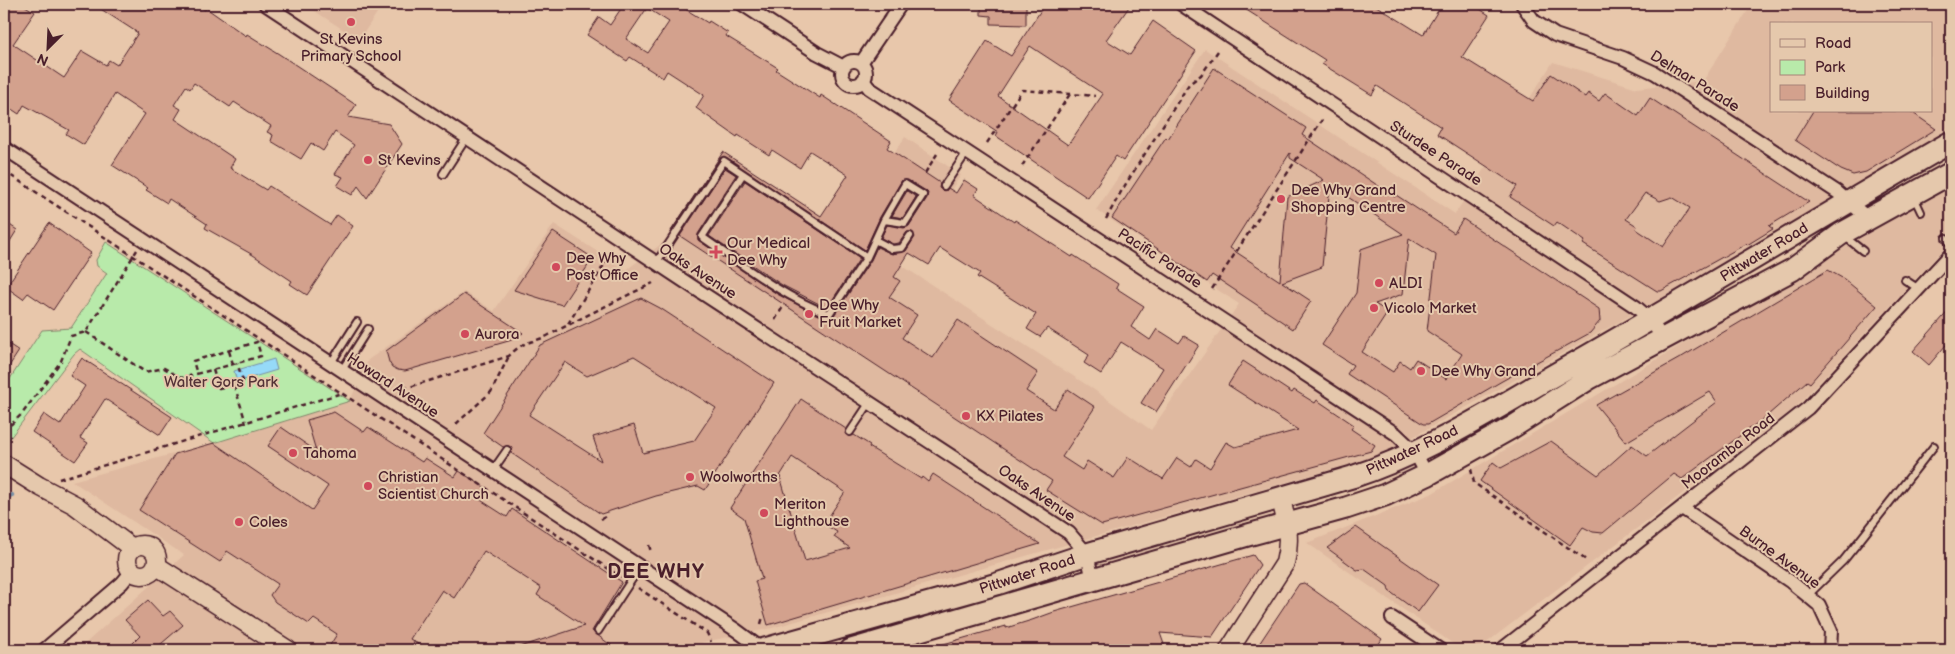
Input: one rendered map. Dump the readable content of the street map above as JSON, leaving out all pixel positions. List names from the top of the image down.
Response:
{
  "streets": {
    "highway": ["Pittwater Road"],
    "street": [
      "Delmar Parade",
      "Sturdee Parade",
      "Pacific Parade",
      "Oaks Avenue",
      "Howard Avenue",
      "Mooramba Road",
      "Burne Avenue"
    ]
  },
  "crossings": [
    ["Delmar Parade", "Pittwater Road"],
    ["Sturdee Parade", "Pittwater Road"],
    ["Pittwater Road", "Pacific Parade"],
    ["Pittwater Road", "Oaks Avenue"],
    ["Pittwater Road", "Howard Avenue"],
    ["Mooramba Road", "Burne Avenue"]
  ],
  "districts": ["DEE WHY"],
  "parks": ["Walter Gors Park"],
  "places": {
    "other": [
      "St Kevins Primary School",
      "St Kevins",
      "Dee Why Grand Shopping Centre",
      "Dee Why Post Office",
      "ALDI",
      "Vicolo Market",
      "Dee Why Fruit Market",
      "Aurora",
      "Dee Why Grand",
      "KX Pilates",
      "Tahoma",
      "Woolworths",
      "Christian Scientist Church",
      "Meriton Lighthouse",
      "Coles"
    ],
    "health": ["Our Medical Dee Why"]
  },
  "legend": ["Road", "Park", "Building"],
  "north": "bottom left"
}
